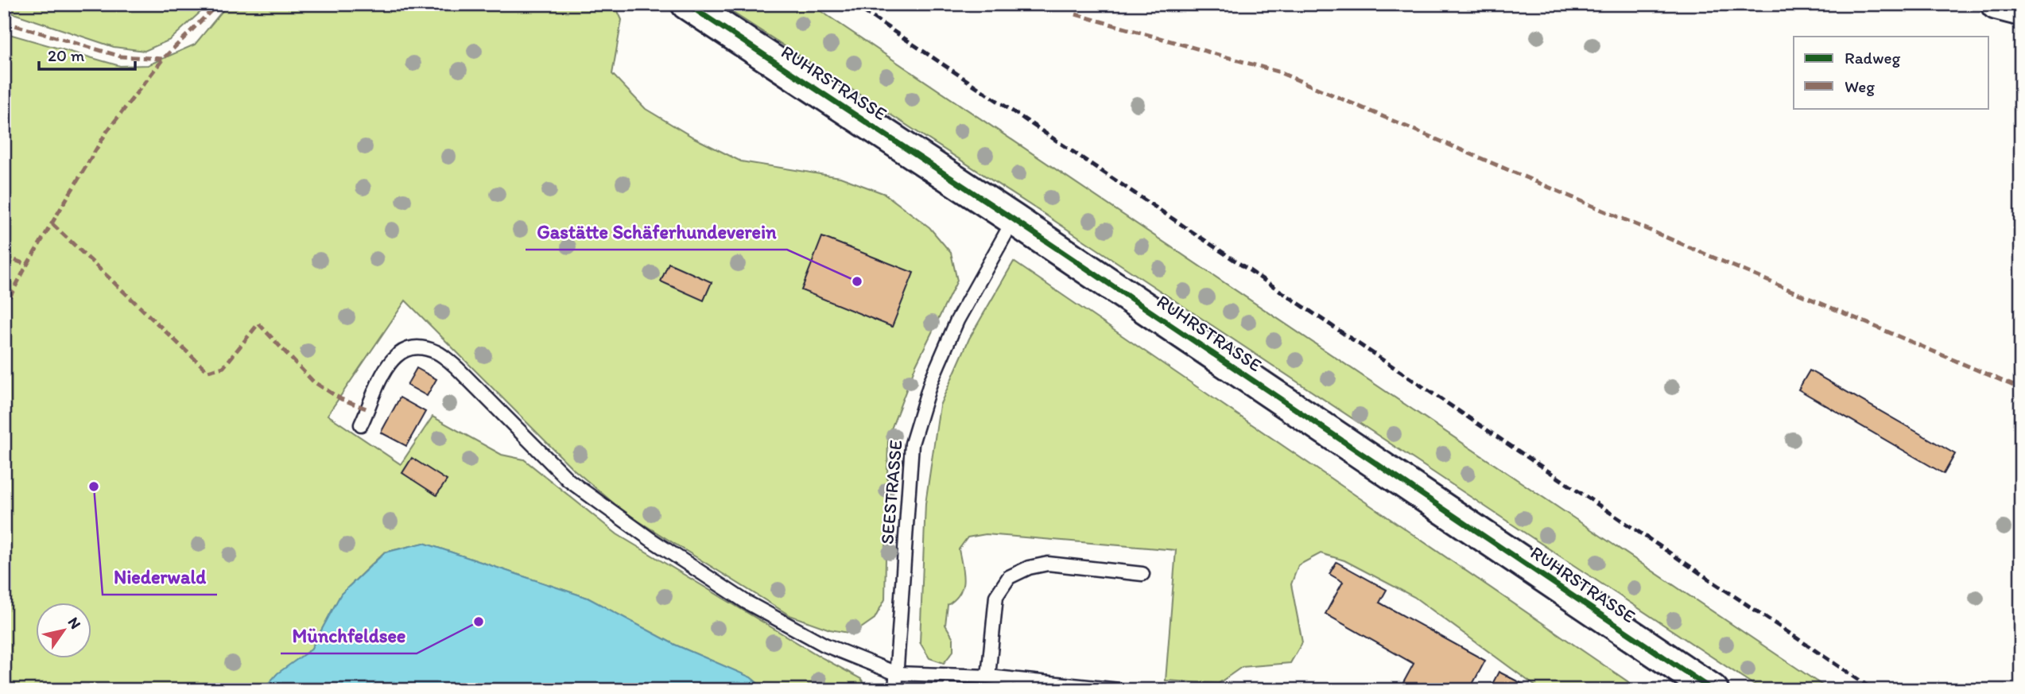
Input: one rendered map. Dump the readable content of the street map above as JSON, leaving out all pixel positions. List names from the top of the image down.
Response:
{
  "streets": {
    "street": ["RUHRSTRASSE"],
    "lane": ["SEESTRASSE"]
  },
  "crossings": [
    ["RUHRSTRASSE", "SEESTRASSE"]
  ],
  "places": ["Gastätte Schäferhundeverein", "Niederwald", "Münchfeldsee"],
  "legend": ["Radweg", "Weg"],
  "scale_bar": "20 m",
  "north": "top right"
}
